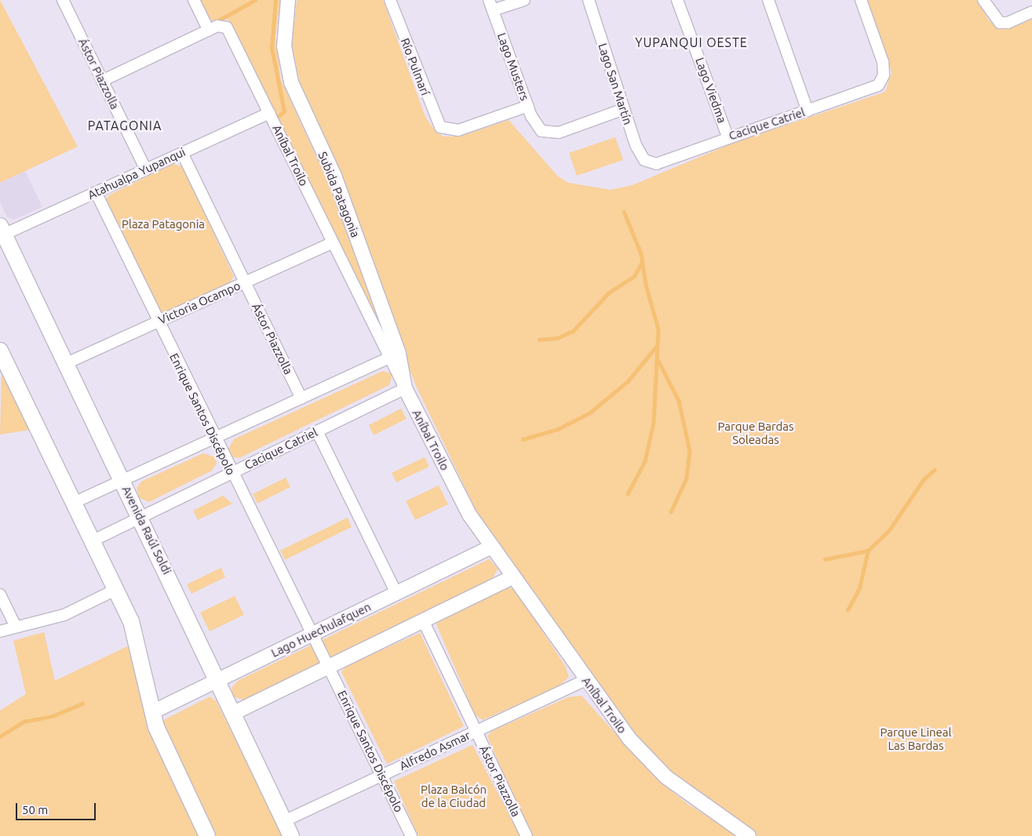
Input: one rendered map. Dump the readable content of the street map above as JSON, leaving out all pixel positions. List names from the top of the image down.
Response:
{
  "streets": {
    "main road": ["Avenida Raúl Soldi"],
    "street": [
      "Río Pulmarí",
      "Lago Musters",
      "Ástor Piazzolla",
      "Lago San Martín",
      "Lago Viedma",
      "Cacique Catriel",
      "Aníbal Troilo",
      "Atahualpa Yupanqui",
      "Subida Patagonia",
      "Victoria Ocampo",
      "Enrique Santos Discépolo",
      "Lago Huechulafquen",
      "Alfredo Asmar"
    ]
  },
  "crossings": [
    ["Río Pulmarí", "Lago Musters"],
    ["Lago Musters", "Lago San Martín"],
    ["Ástor Piazzolla", "Atahualpa Yupanqui"],
    ["Ástor Piazzolla", "Victoria Ocampo"],
    ["Ástor Piazzolla", "Alfredo Asmar"],
    ["Lago San Martín", "Cacique Catriel"],
    ["Lago Viedma", "Cacique Catriel"],
    ["Cacique Catriel", "Aníbal Troilo"],
    ["Cacique Catriel", "Subida Patagonia"],
    ["Cacique Catriel", "Enrique Santos Discépolo"],
    ["Cacique Catriel", "Avenida Raúl Soldi"],
    ["Aníbal Troilo", "Atahualpa Yupanqui"],
    ["Aníbal Troilo", "Subida Patagonia"],
    ["Aníbal Troilo", "Victoria Ocampo"],
    ["Aníbal Troilo", "Lago Huechulafquen"],
    ["Aníbal Troilo", "Alfredo Asmar"],
    ["Atahualpa Yupanqui", "Enrique Santos Discépolo"],
    ["Atahualpa Yupanqui", "Avenida Raúl Soldi"],
    ["Victoria Ocampo", "Enrique Santos Discépolo"],
    ["Victoria Ocampo", "Avenida Raúl Soldi"],
    ["Enrique Santos Discépolo", "Lago Huechulafquen"],
    ["Enrique Santos Discépolo", "Alfredo Asmar"],
    ["Avenida Raúl Soldi", "Lago Huechulafquen"],
    ["Avenida Raúl Soldi", "Alfredo Asmar"]
  ],
  "districts": ["YUPANQUI OESTE", "PATAGONIA"],
  "parks": [
    "Plaza Patagonia",
    "Parque Bardas Soleadas",
    "Parque Lineal Las Bardas",
    "Plaza Balcón de la Ciudad"
  ],
  "scale_bar": "50 m"
}
